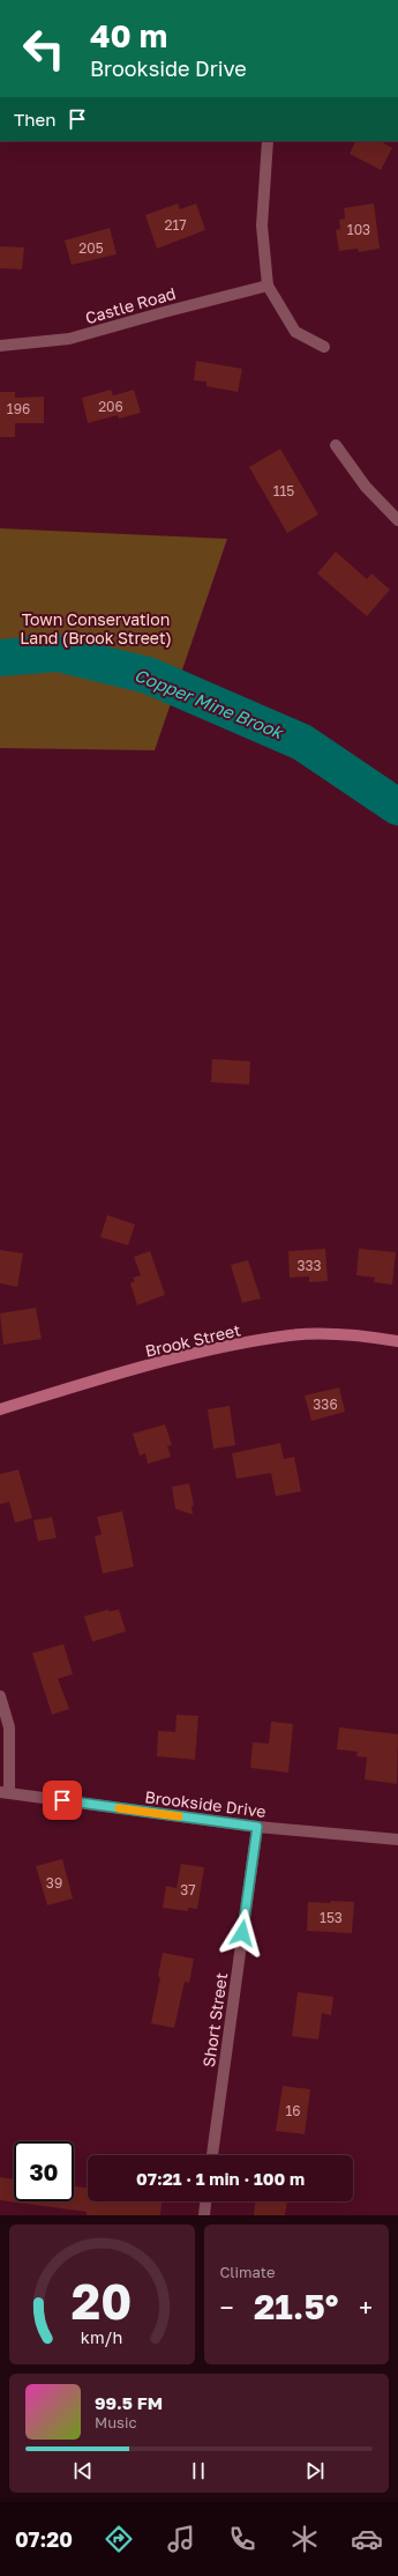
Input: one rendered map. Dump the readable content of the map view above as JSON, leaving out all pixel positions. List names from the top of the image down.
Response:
{
  "streets": {
    "street": [
      "Castle Road",
      "Brook Street",
      "Brookside Drive",
      "Short Street"
    ]
  },
  "crossings": [
    ["Brookside Drive", "Short Street"]
  ],
  "water": ["Copper Mine Brook"],
  "parks": ["Town Conservation Land (Brook Street)"],
  "house_numbers": [
    "217",
    "103",
    "205",
    "206",
    "196",
    "115",
    "333",
    "336",
    "39",
    "37",
    "153",
    "16"
  ],
  "page": {
    "turn": ["40 m", "Brookside Drive"],
    "then": "Then",
    "limit": "30",
    "trip": "07:21 · 1 min · 100 m",
    "tile": "Climate",
    "heat": ["−", "21.5°", "+"],
    "song": ["99.5 FM", "Music"],
    "tabs": "07:20",
    "gauge": ["20", "km/h"]
  }
}
